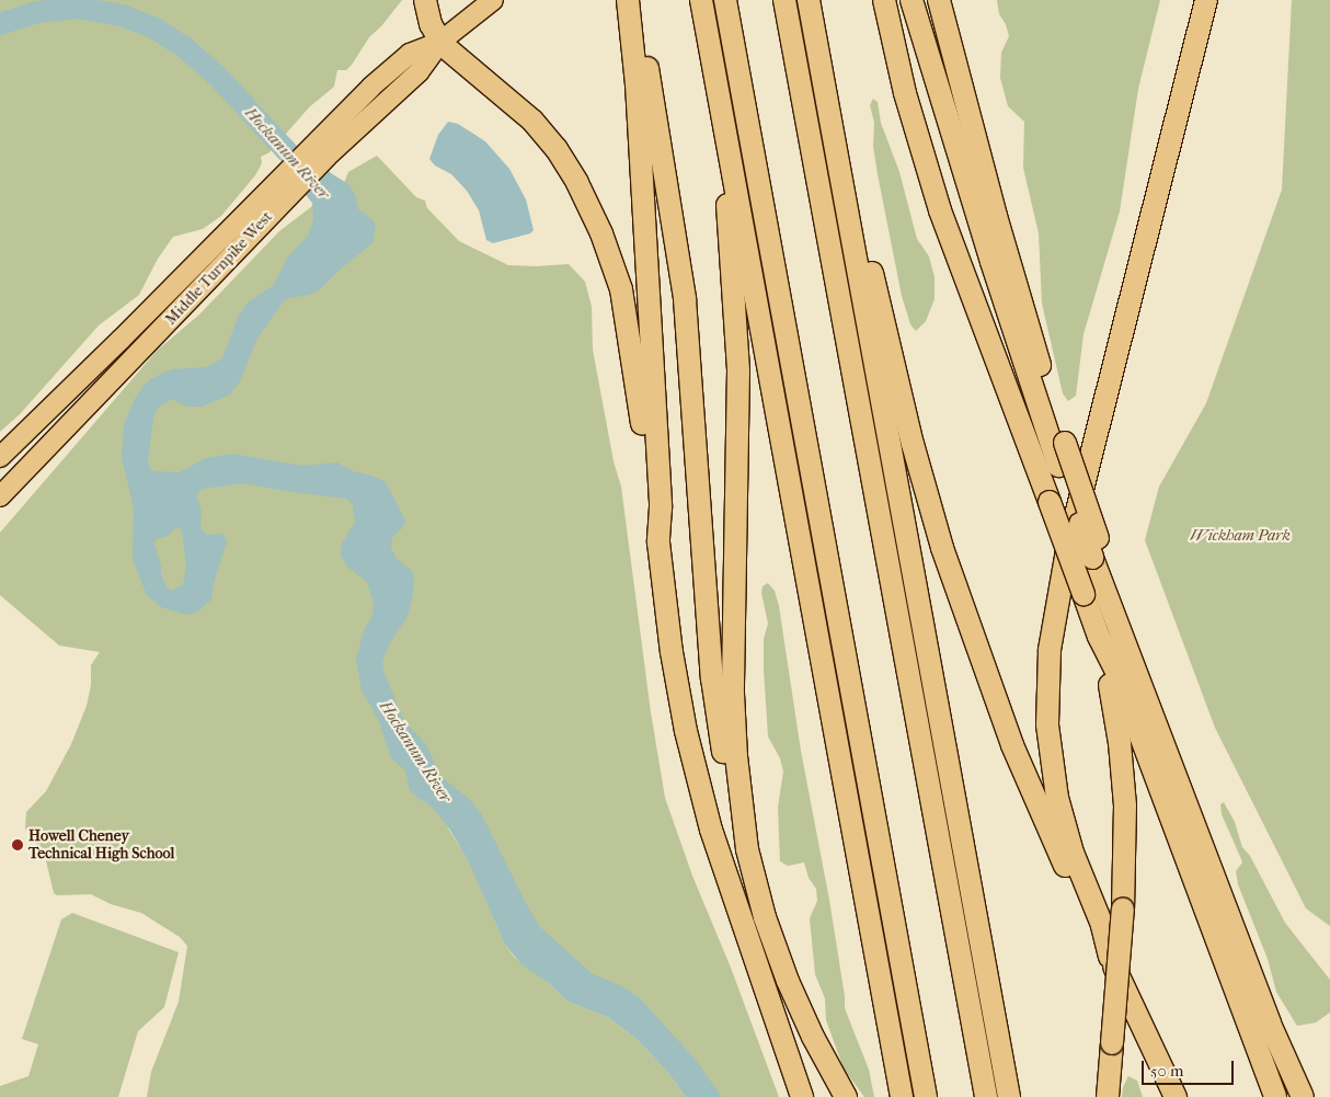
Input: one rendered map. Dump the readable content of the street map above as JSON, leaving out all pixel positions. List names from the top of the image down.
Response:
{
  "streets": {
    "main road": ["Middle Turnpike West"]
  },
  "water": ["Hockanum River"],
  "parks": ["Wickham Park"],
  "places": ["Howell Cheney Technical High School"],
  "scale_bar": "50 m"
}
